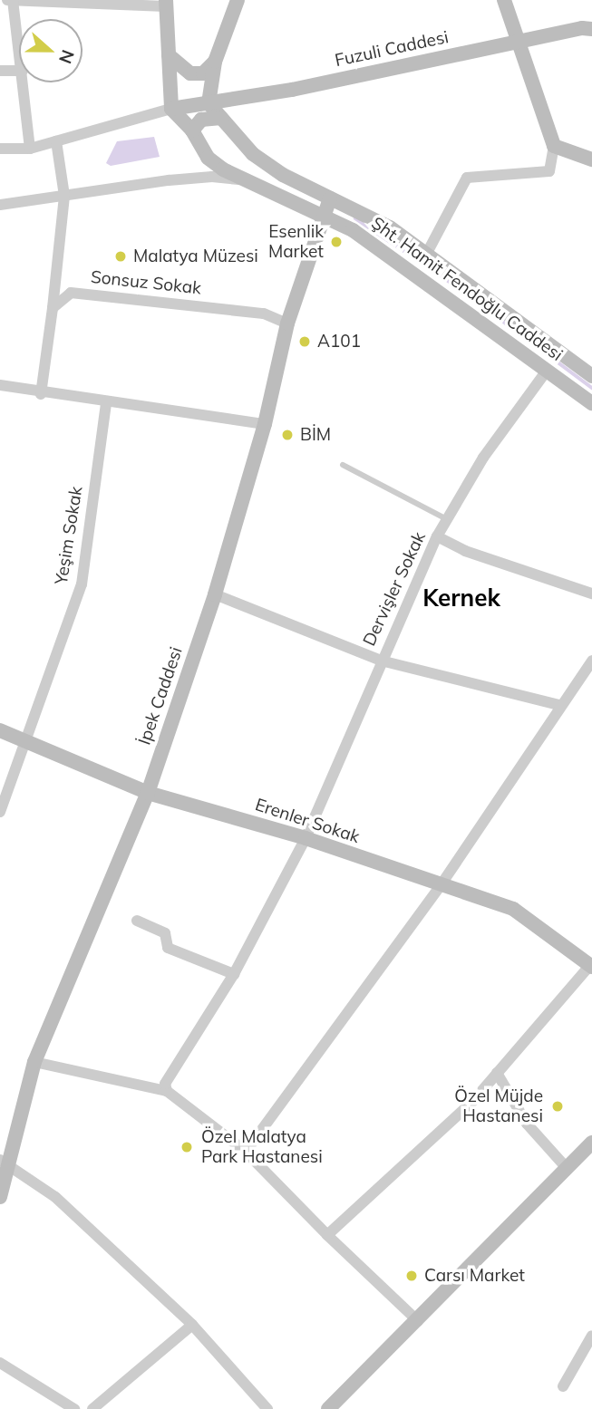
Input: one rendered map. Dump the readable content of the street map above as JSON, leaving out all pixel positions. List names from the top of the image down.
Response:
{
  "streets": {
    "main road": [
      "Fuzuli Caddesi",
      "Şht. Hamit Fendoğlu Caddesi",
      "İpek Caddesi",
      "Erenler Sokak"
    ],
    "street": ["Sonsuz Sokak", "Yeşim Sokak", "Dervişler Sokak"]
  },
  "crossings": [
    ["Fuzuli Caddesi", "Şht. Hamit Fendoğlu Caddesi"],
    ["Sonsuz Sokak", "İpek Caddesi"],
    ["Şht. Hamit Fendoğlu Caddesi", "Dervişler Sokak"],
    ["Şht. Hamit Fendoğlu Caddesi", "İpek Caddesi"],
    ["Yeşim Sokak", "Erenler Sokak"],
    ["Dervişler Sokak", "Erenler Sokak"],
    ["İpek Caddesi", "Erenler Sokak"]
  ],
  "districts": ["Kernek"],
  "places": [
    "Esenlik Market",
    "Malatya Müzesi",
    "A101",
    "BİM",
    "Özel Müjde Hastanesi",
    "Özel Malatya Park Hastanesi",
    "Carsı Market"
  ],
  "north": "right"
}
